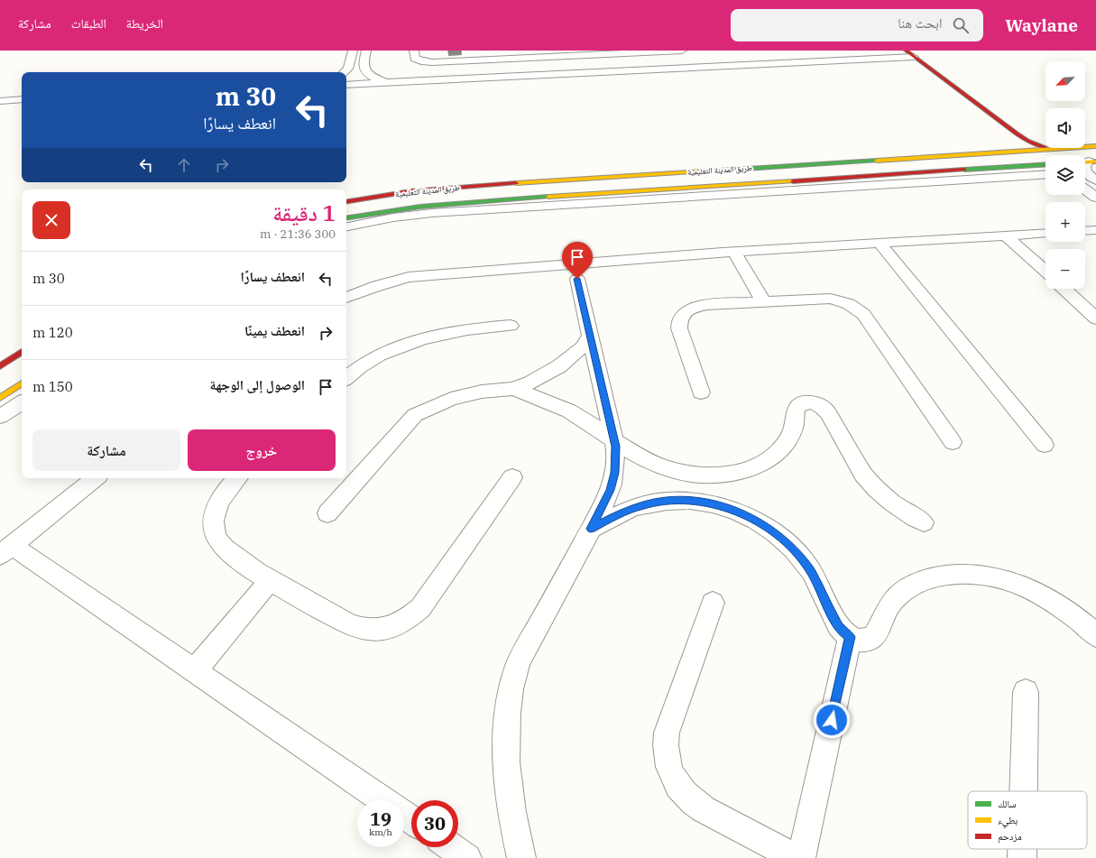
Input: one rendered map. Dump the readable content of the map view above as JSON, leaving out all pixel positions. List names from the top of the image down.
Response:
{
  "streets": {
    "street": ["طريق المدينة التعليمية"]
  },
  "legend": ["سالك", "بطيء", "مزدحم"],
  "north": "bottom left",
  "page": {
    "header": "Waylane",
    "search": "ابحث هنا",
    "nav": ["الخريطة", "الطبقات", "مشاركة"],
    "map_buttons": ["+", "−"],
    "turn": ["30 m", "انعطف يسارًا"],
    "heading": ["1 دقيقة", "300 m · 21:36"],
    "list": [
      {
        "name": "انعطف يسارًا",
        "value": "30 m"
      },
      {
        "name": "انعطف يمينًا",
        "value": "120 m"
      },
      {
        "name": "الوصول إلى الوجهة",
        "value": "150 m"
      }
    ],
    "buttons": ["خروج", "مشاركة"],
    "speed": "19 km/h",
    "limit": "30"
  }
}
